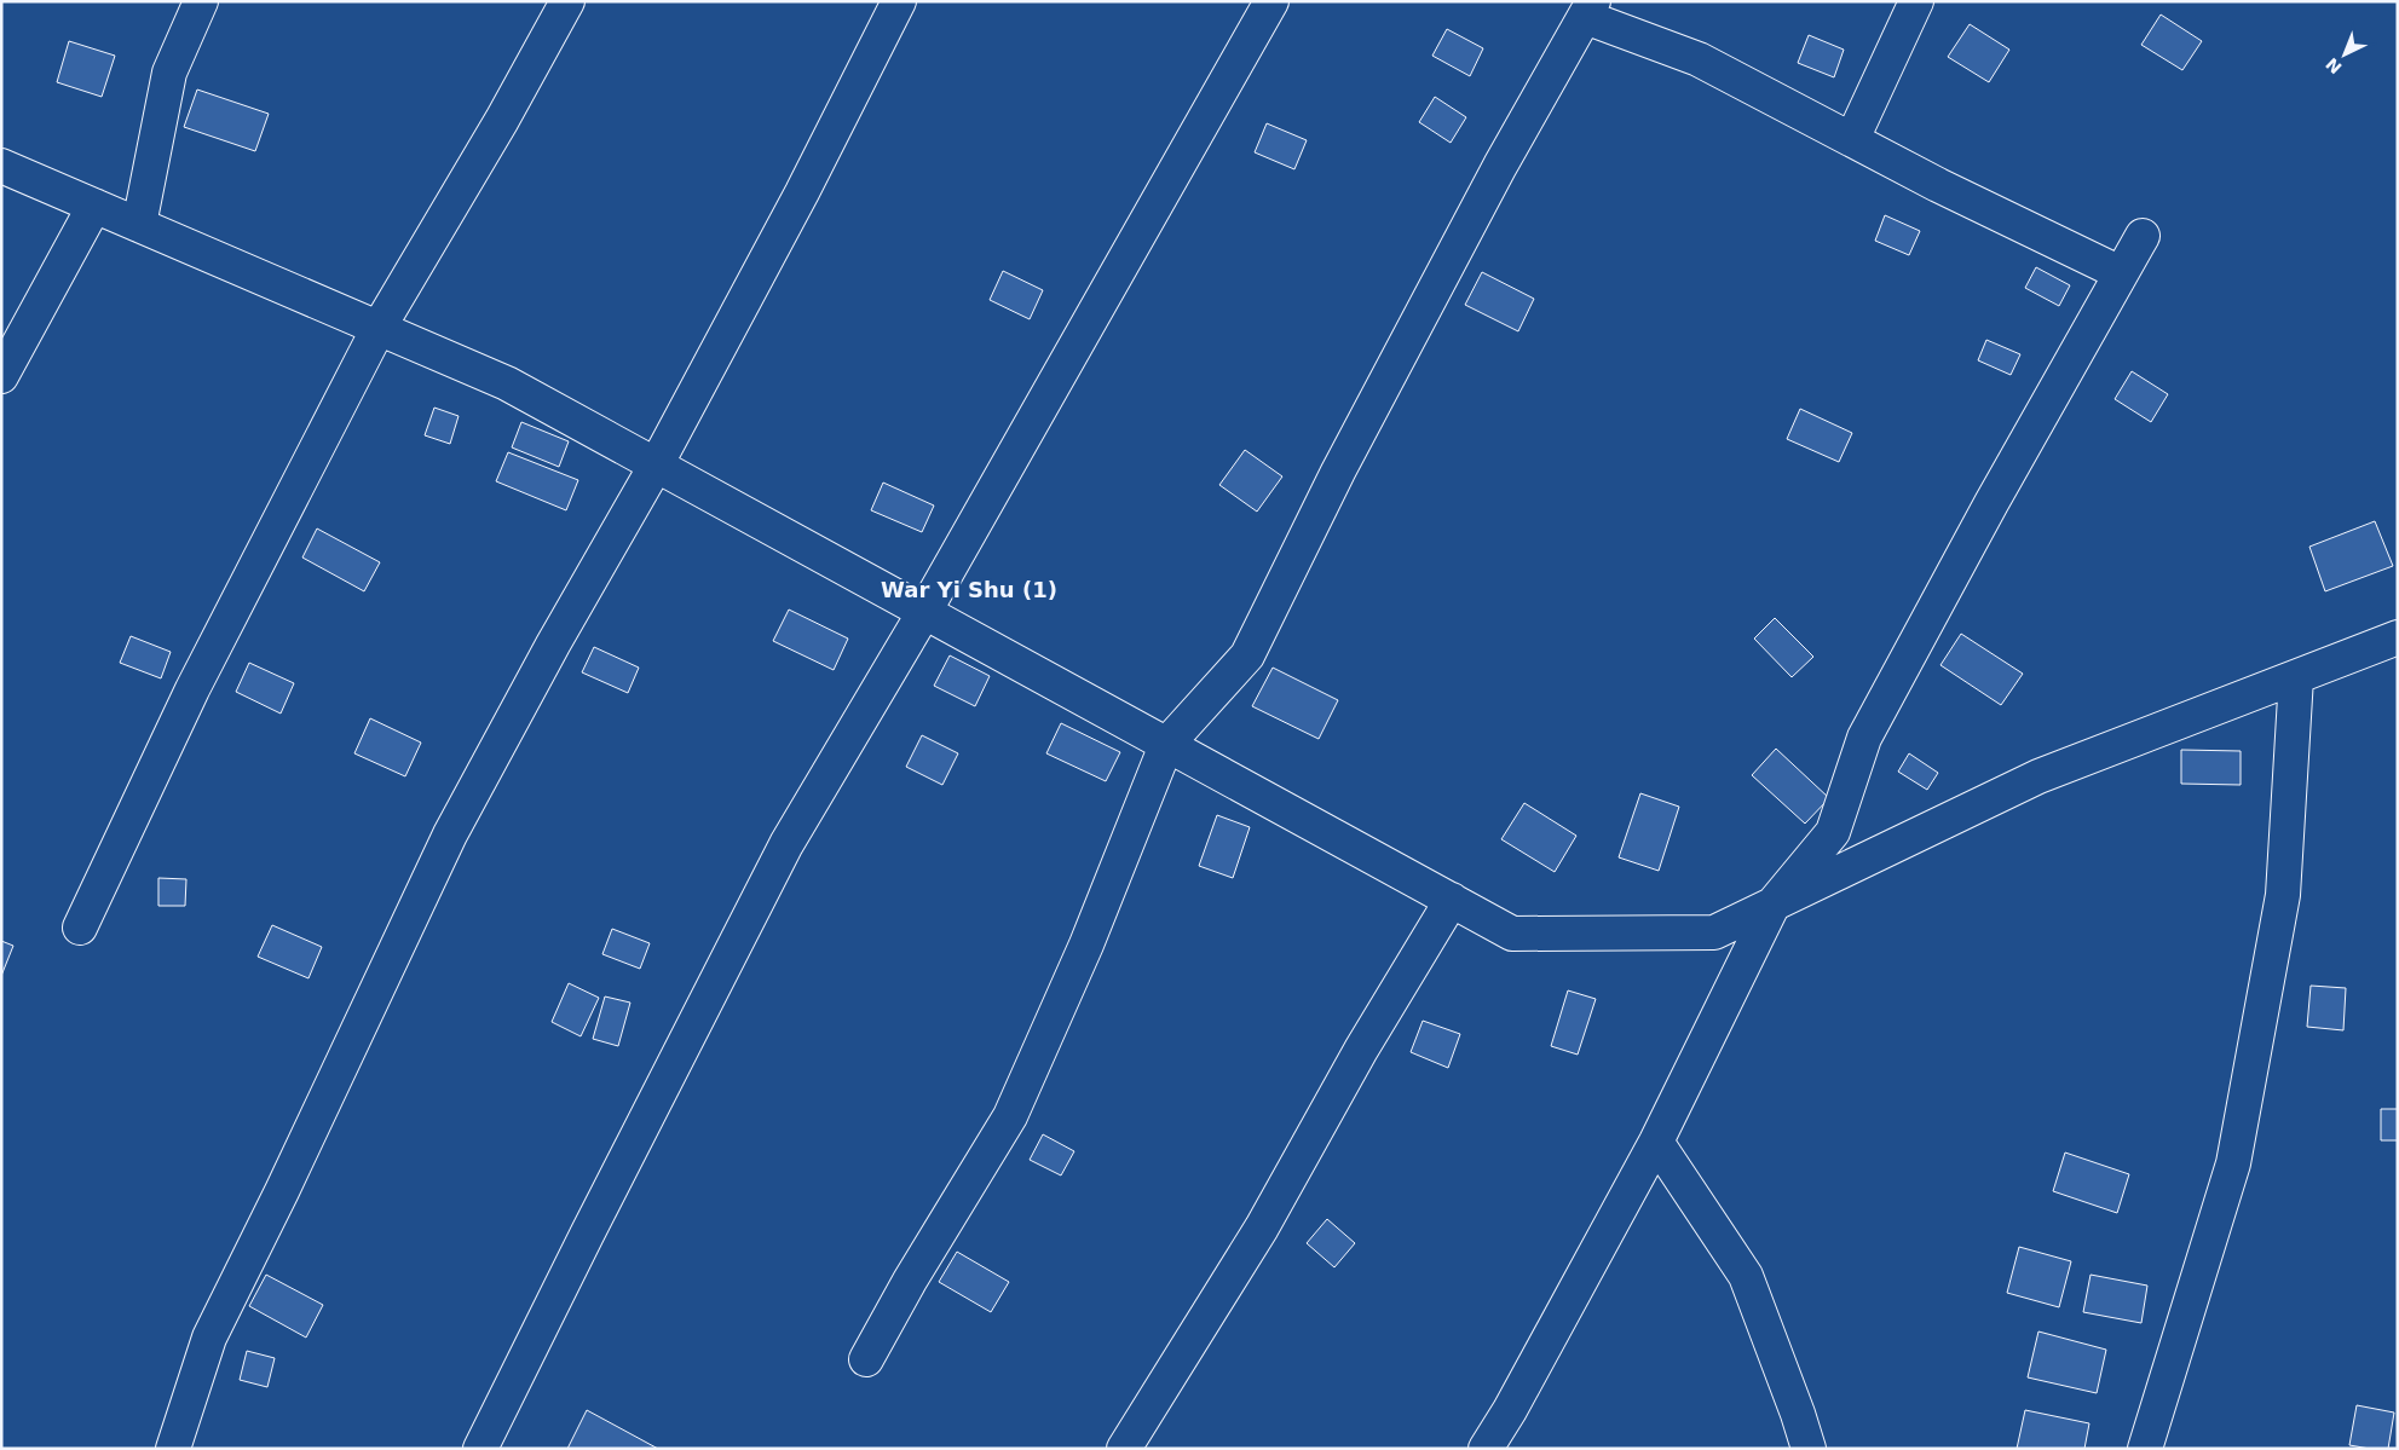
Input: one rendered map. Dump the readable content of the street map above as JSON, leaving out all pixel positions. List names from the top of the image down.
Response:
{
  "districts": ["War Yi Shu (1)"],
  "north": "bottom left"
}
